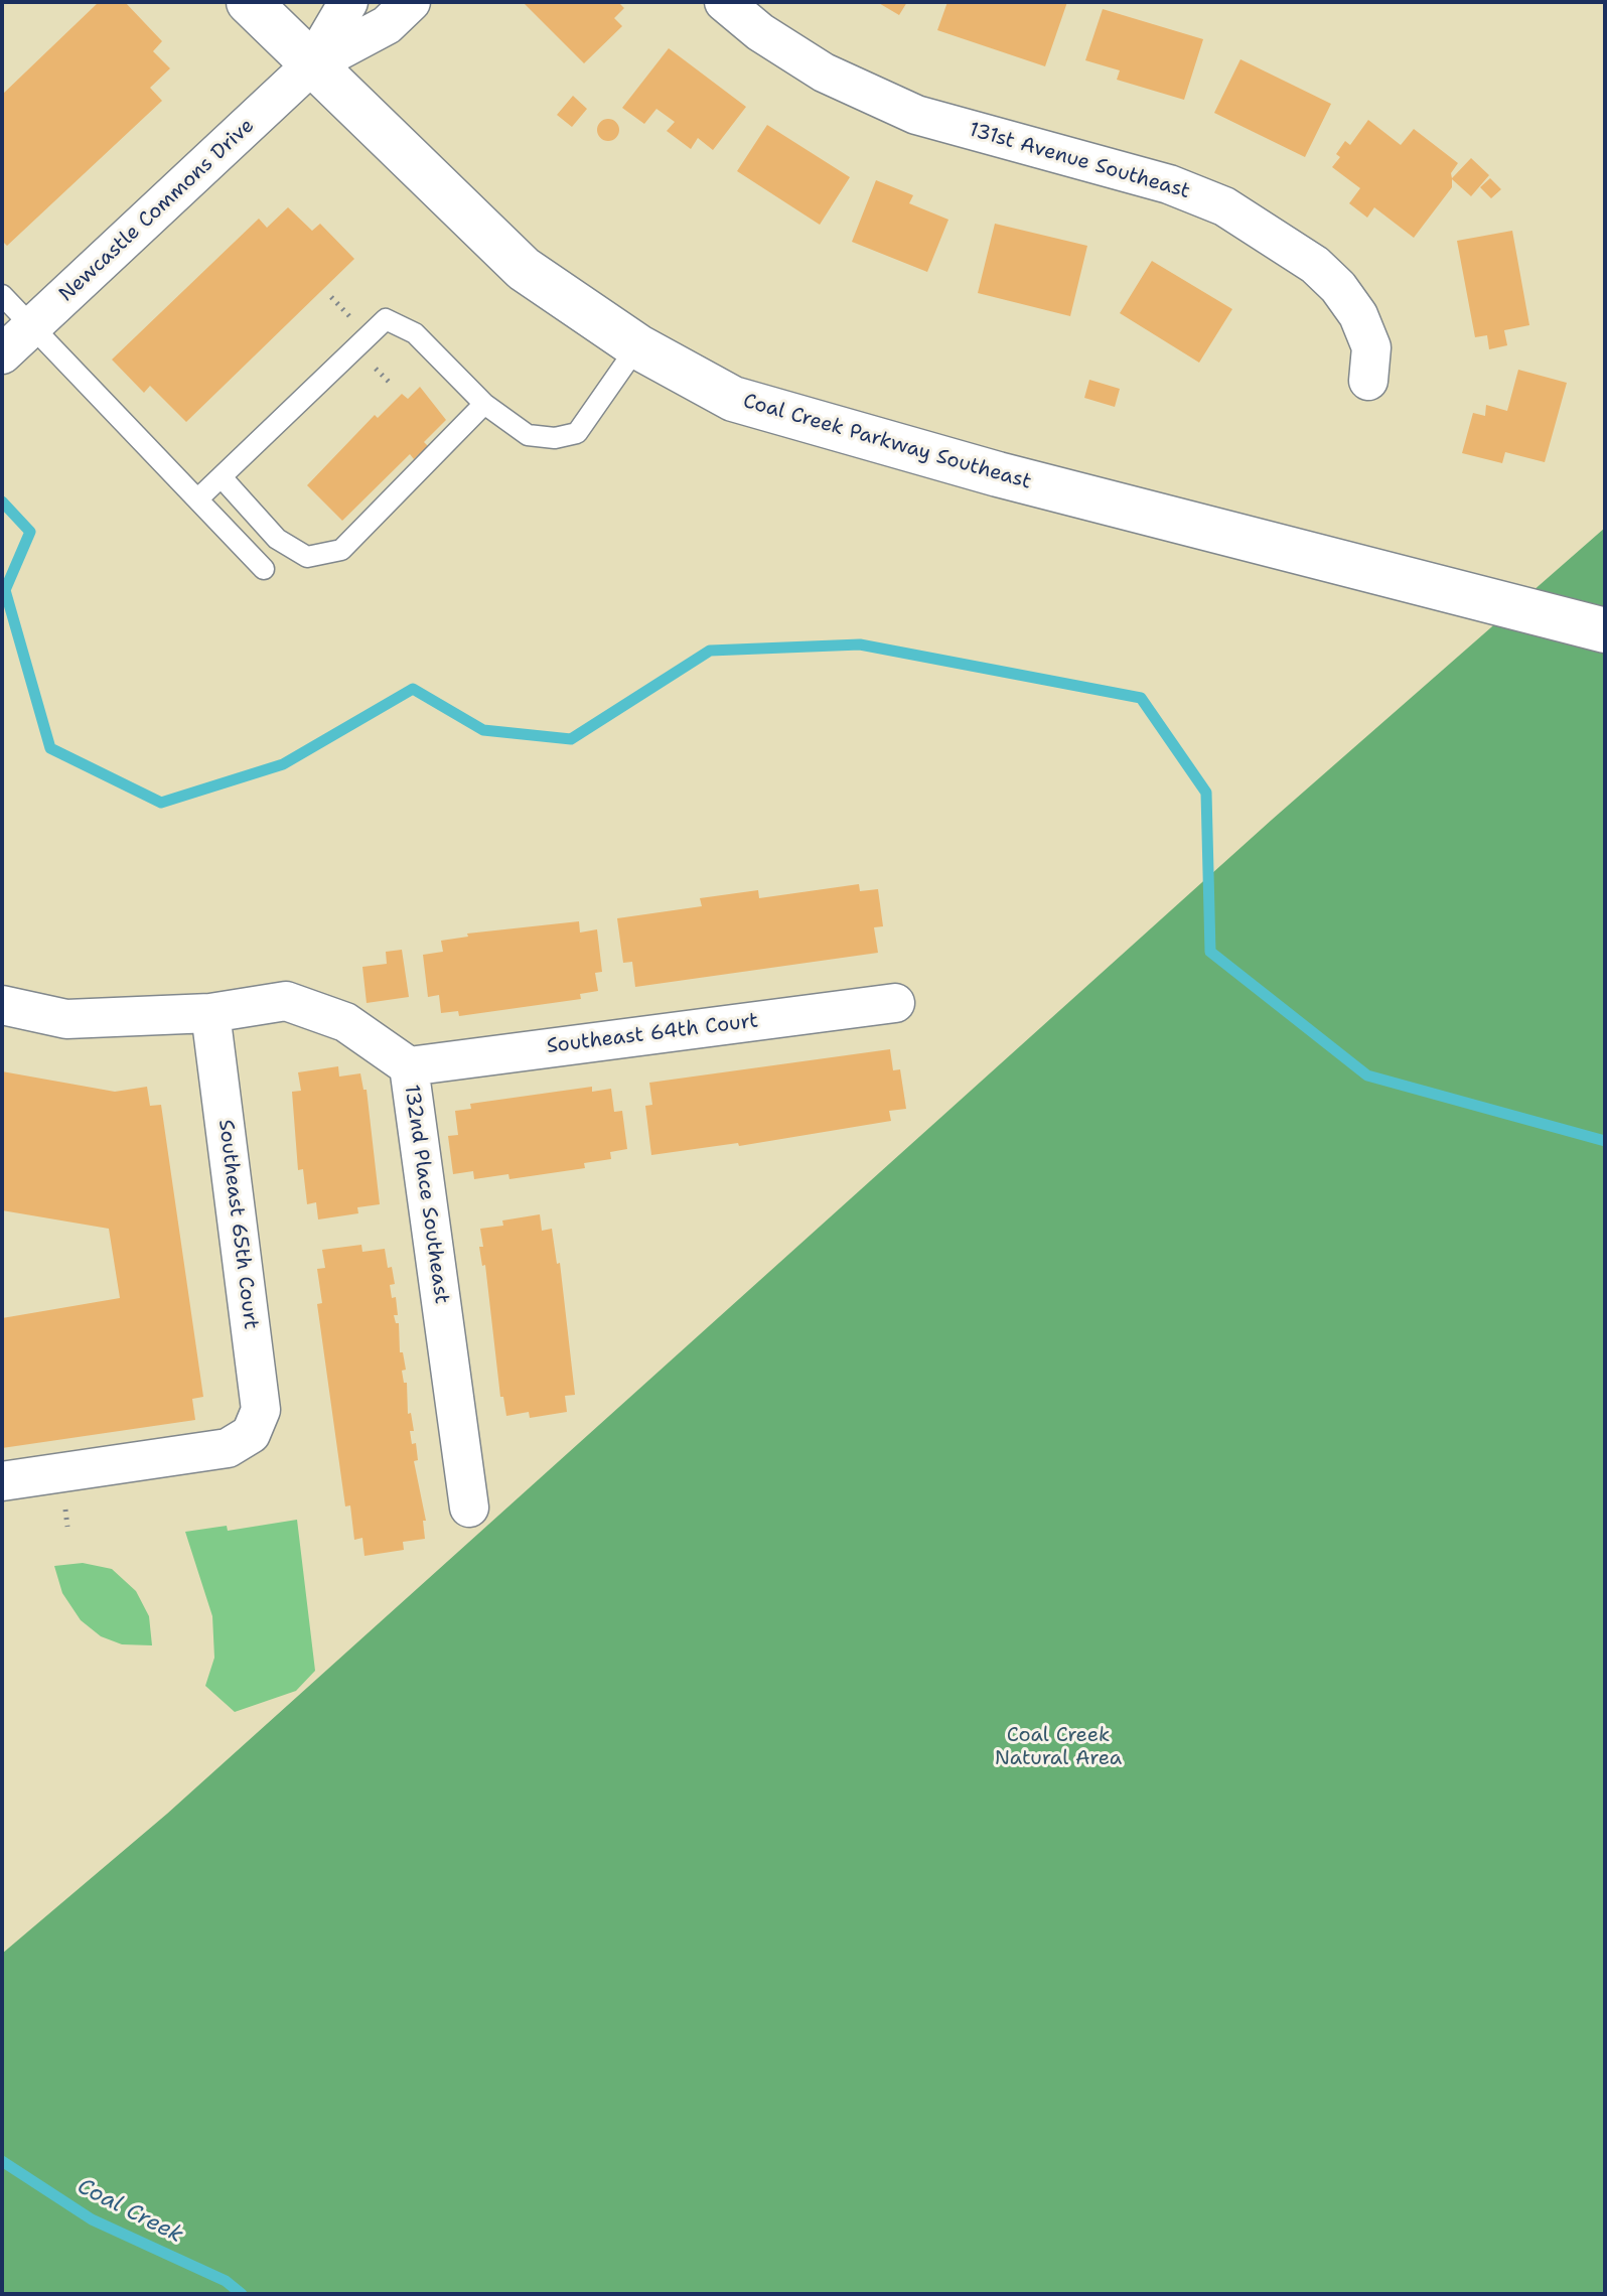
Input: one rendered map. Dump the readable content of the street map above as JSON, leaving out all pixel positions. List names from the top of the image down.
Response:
{
  "streets": {
    "main road": ["Coal Creek Parkway Southeast"],
    "street": [
      "131st Avenue Southeast",
      "Newcastle Commons Drive",
      "Southeast 64th Court",
      "132nd Place Southeast",
      "Southeast 65th Court"
    ]
  },
  "crossings": [
    ["Newcastle Commons Drive", "Coal Creek Parkway Southeast"],
    ["Southeast 64th Court", "132nd Place Southeast"],
    ["132nd Place Southeast", "Southeast 65th Court"]
  ],
  "water": ["Coal Creek"],
  "parks": ["Coal Creek Natural Area"]
}
